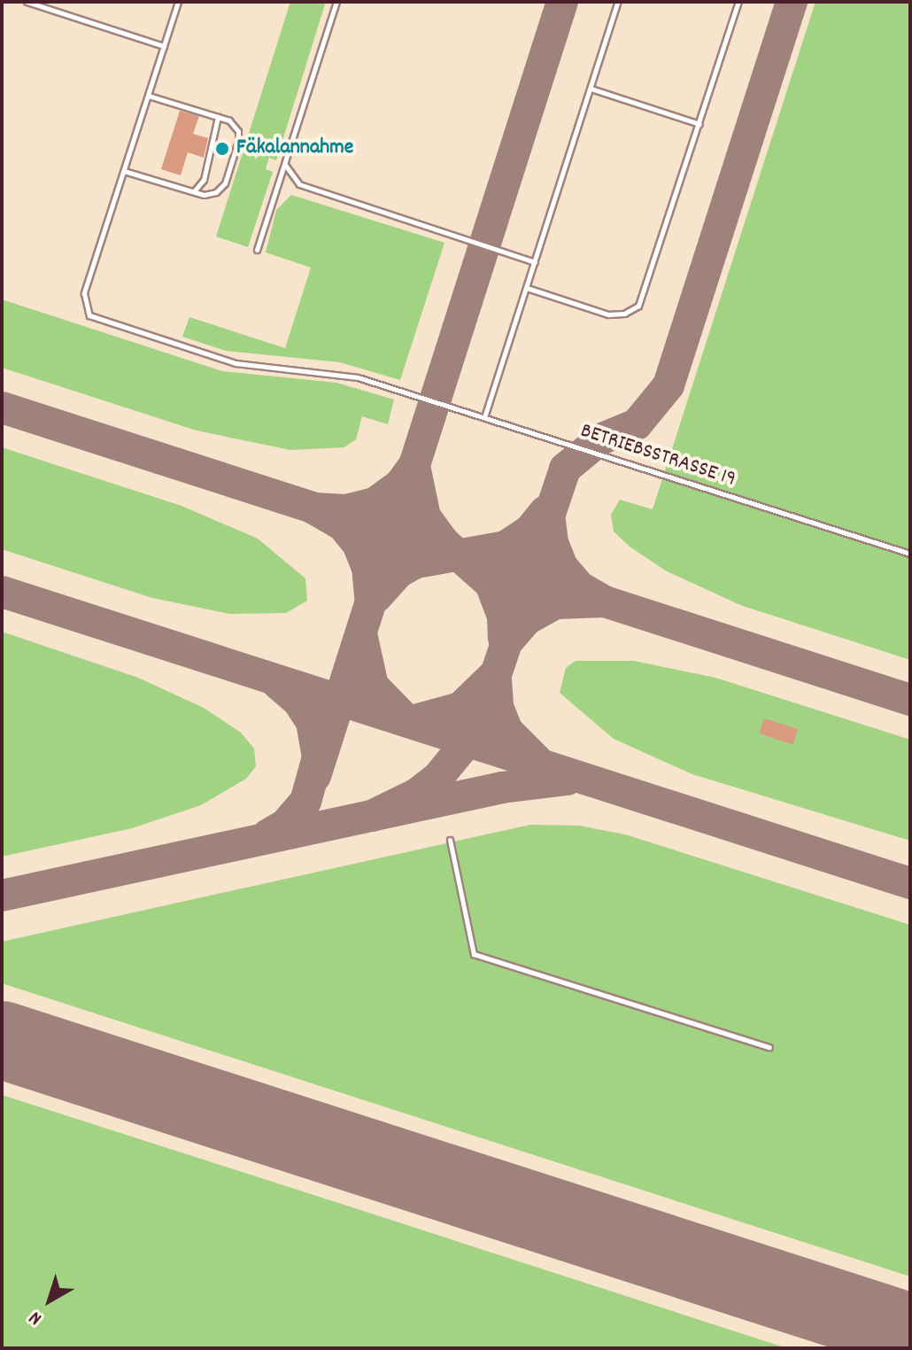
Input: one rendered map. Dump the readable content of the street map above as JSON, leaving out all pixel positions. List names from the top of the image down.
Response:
{
  "streets": {
    "lane": ["BETRIEBSSTRASSE 19"]
  },
  "places": ["Fäkalannahme"],
  "north": "bottom left"
}
